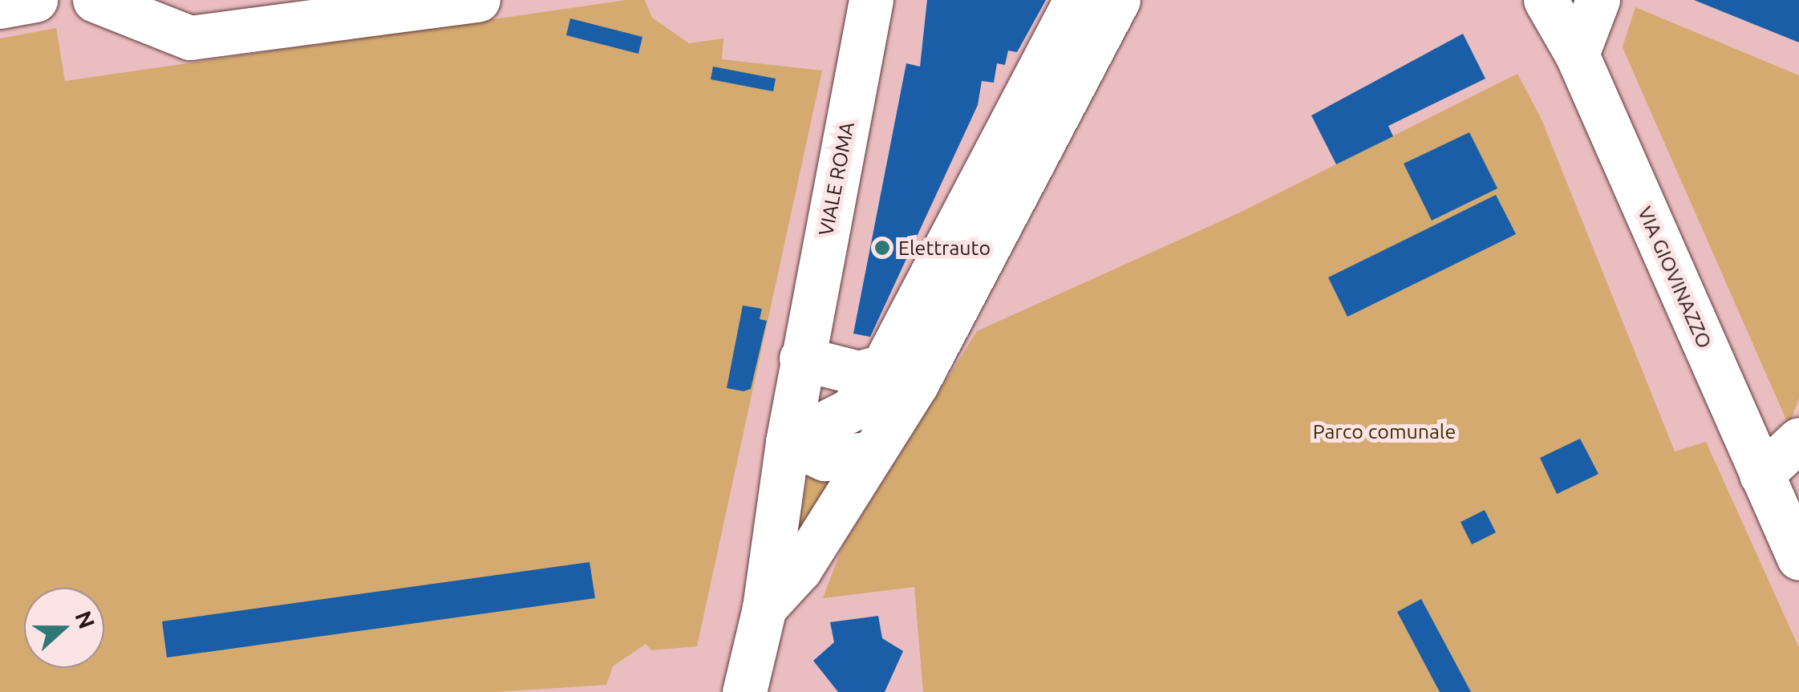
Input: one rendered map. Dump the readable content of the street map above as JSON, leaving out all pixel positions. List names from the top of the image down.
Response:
{
  "streets": {
    "main road": ["VIALE ROMA", "VIA GIOVINAZZO"]
  },
  "parks": ["Parco comunale"],
  "places": ["Elettrauto"],
  "north": "right"
}
